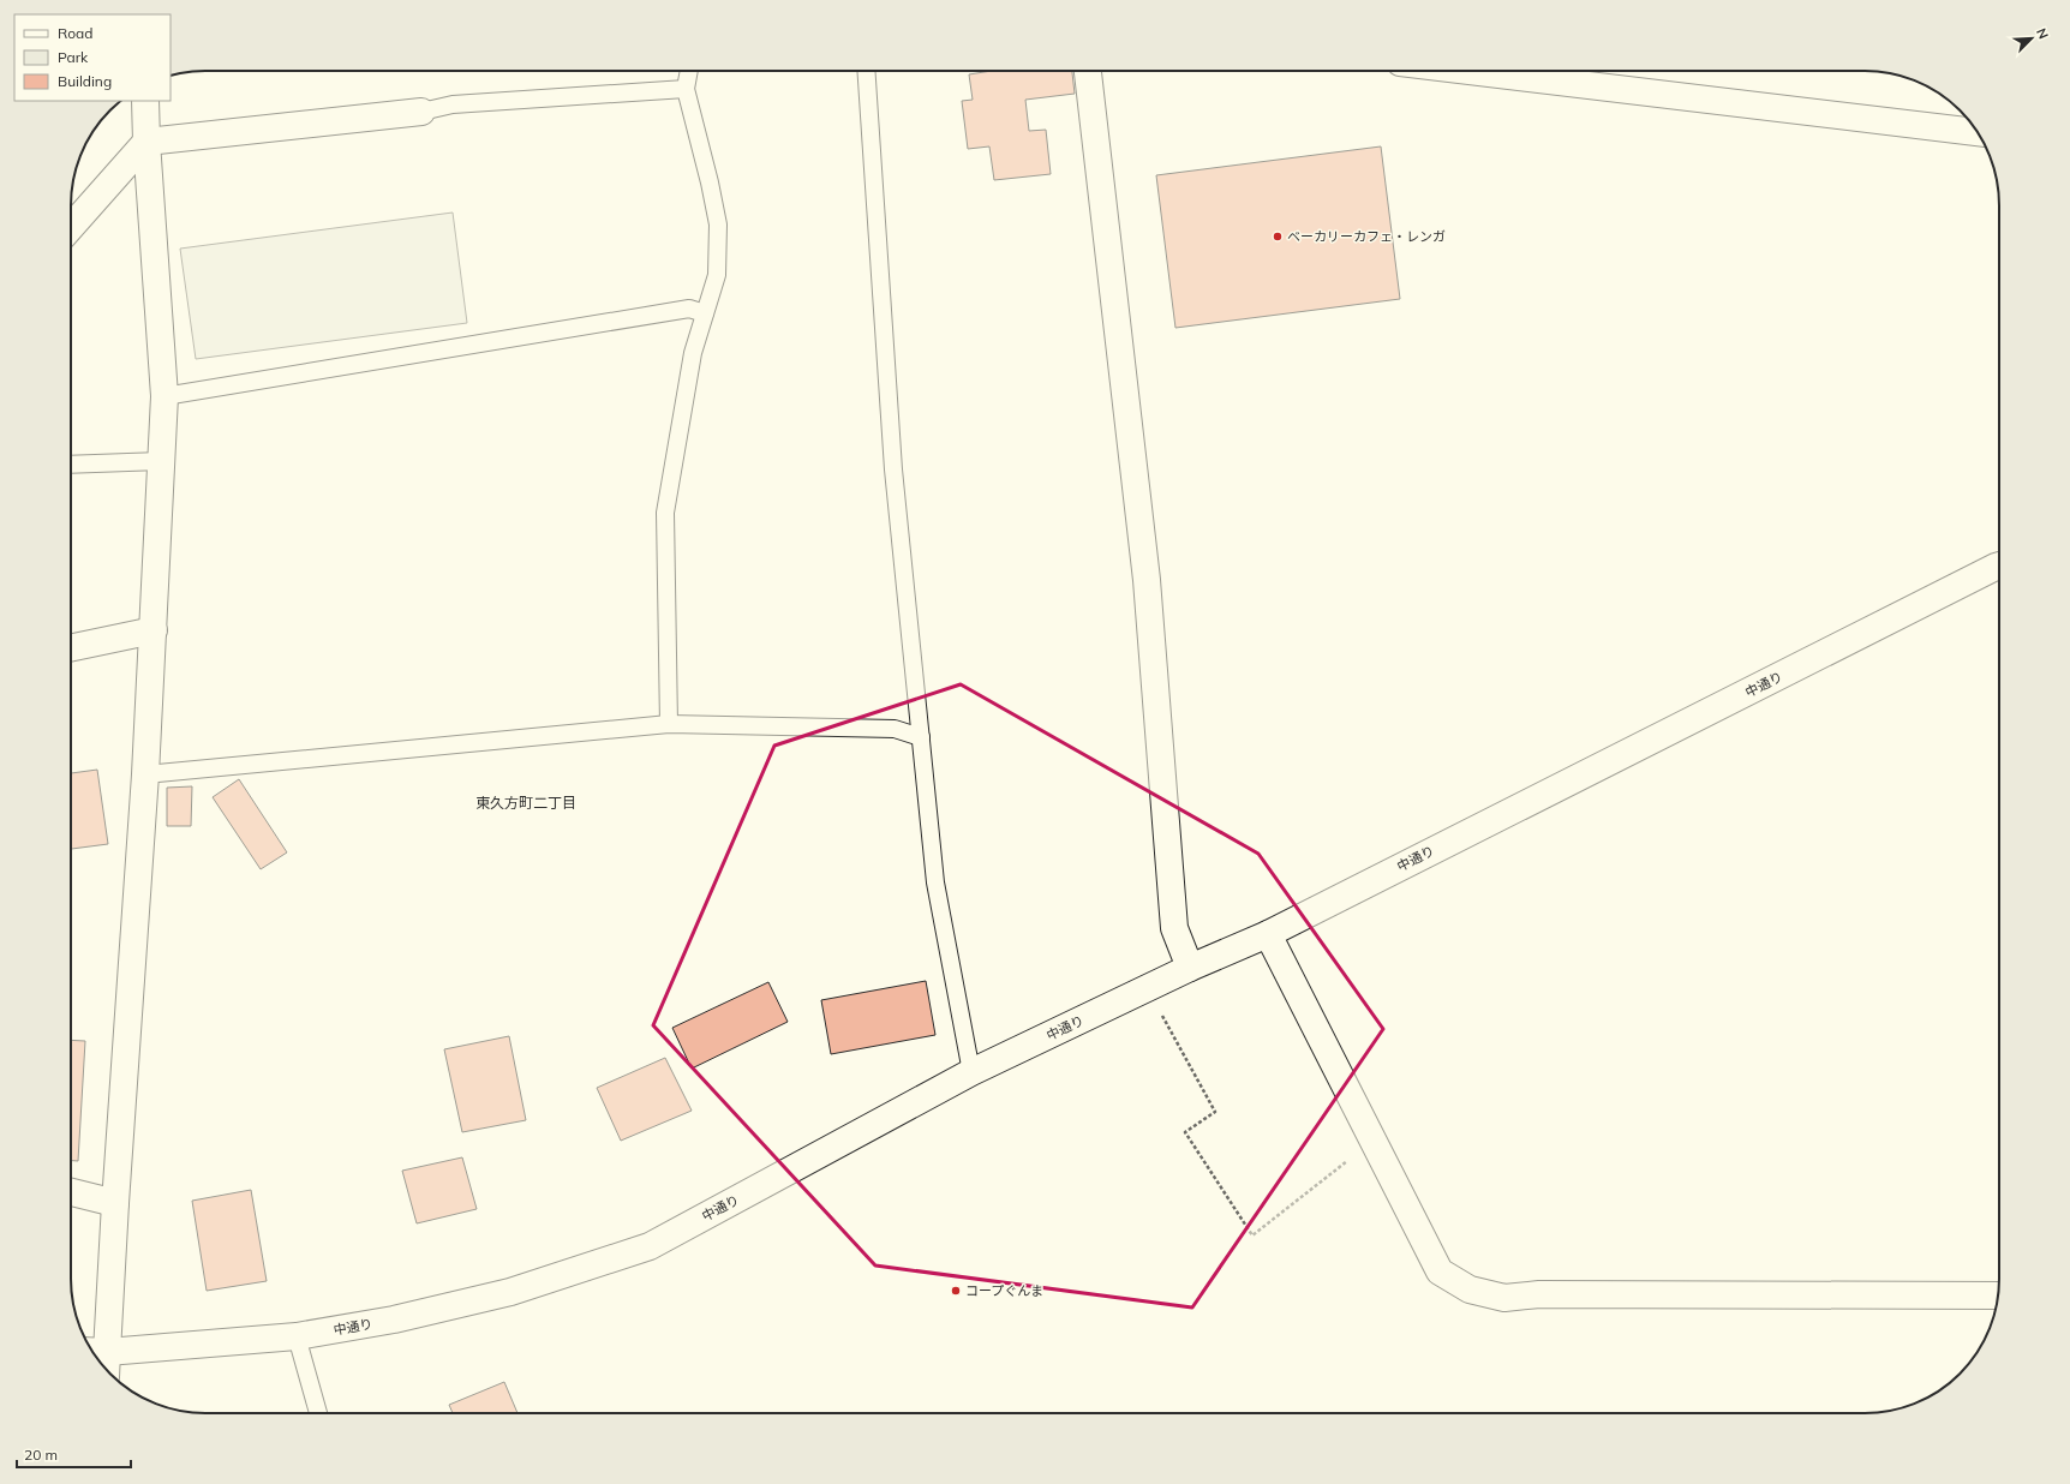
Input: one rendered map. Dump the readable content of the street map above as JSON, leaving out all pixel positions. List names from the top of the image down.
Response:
{
  "streets": {
    "street": ["中通り"]
  },
  "districts": ["東久方町二丁目"],
  "places": ["ベーカリーカフェ・レンガ", "コープぐんま"],
  "legend": ["Road", "Park", "Building"],
  "scale_bar": "20 m",
  "north": "top right"
}
